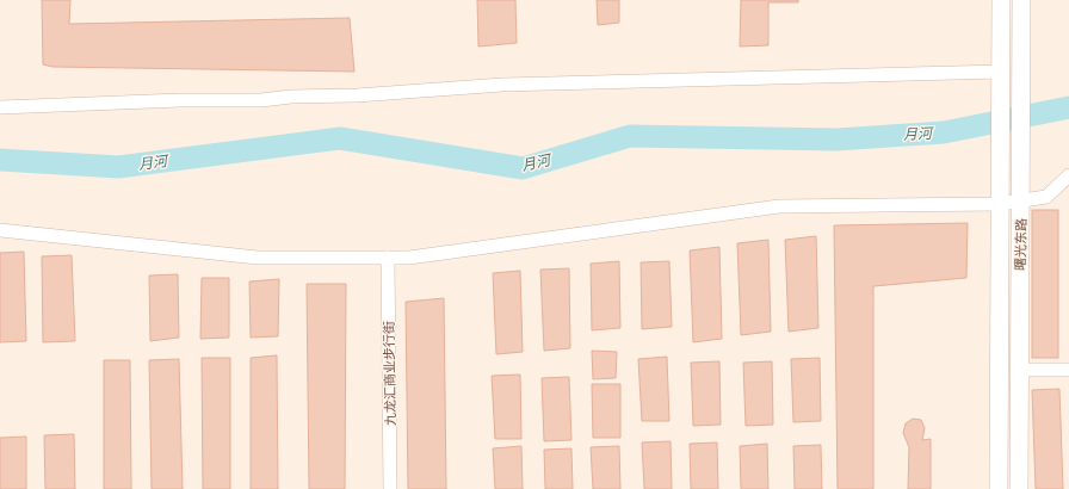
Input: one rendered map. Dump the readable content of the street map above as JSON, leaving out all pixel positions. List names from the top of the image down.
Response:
{
  "streets": {
    "main road": ["曙光东路"],
    "street": ["九龙汇商业步行街"]
  },
  "water": ["月河"]
}
